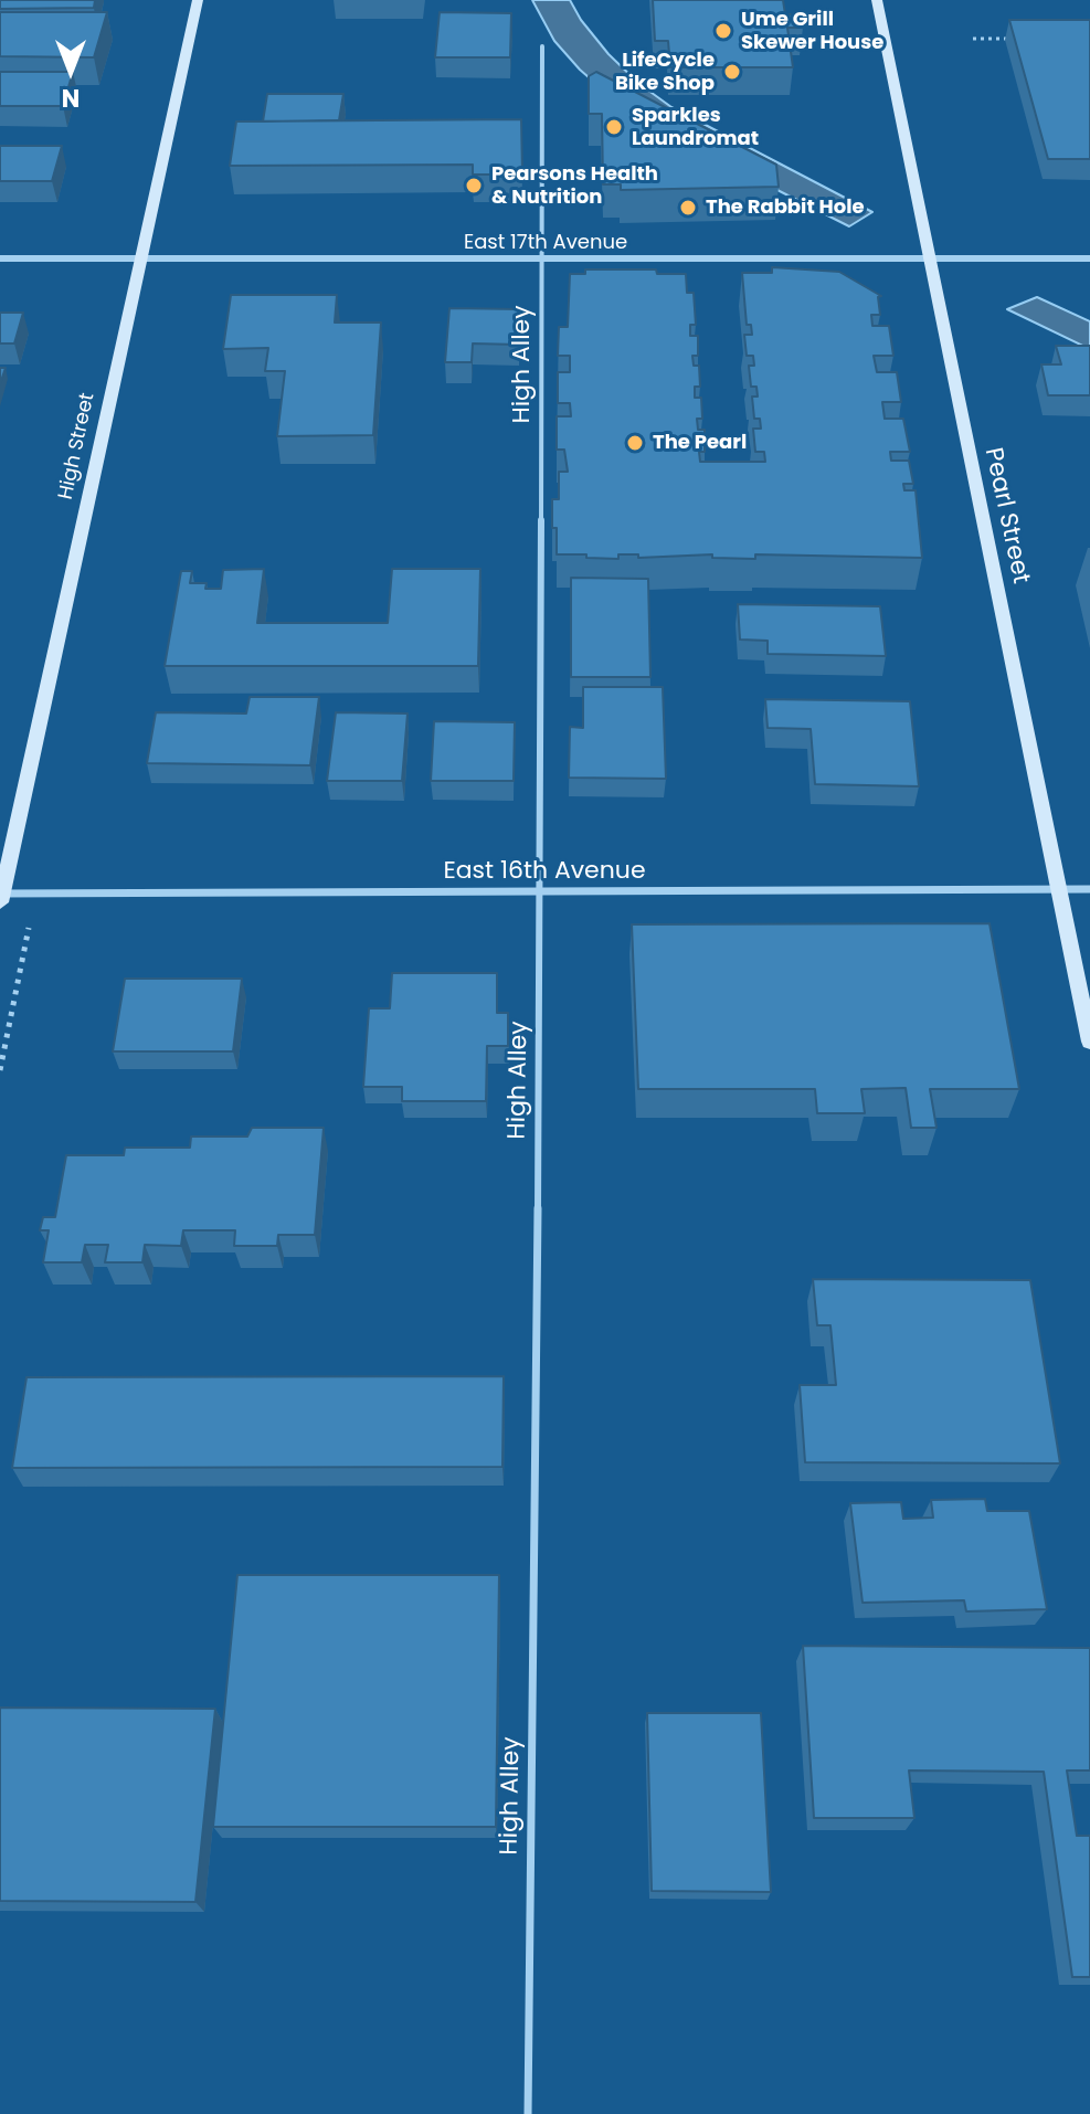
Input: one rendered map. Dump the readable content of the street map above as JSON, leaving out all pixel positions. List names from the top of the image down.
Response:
{
  "streets": {
    "main road": ["High Street", "Pearl Street"],
    "street": ["East 17th Avenue", "East 16th Avenue"],
    "lane": ["High Alley"]
  },
  "crossings": [
    ["East 17th Avenue", "High Alley"],
    ["East 17th Avenue", "High Street"],
    ["East 17th Avenue", "Pearl Street"],
    ["High Alley", "East 16th Avenue"],
    ["High Street", "East 16th Avenue"],
    ["Pearl Street", "East 16th Avenue"]
  ],
  "places": [
    "Ume Grill Skewer House",
    "LifeCycle Bike Shop",
    "Sparkles Laundromat",
    "Pearsons Health & Nutrition",
    "The Rabbit Hole",
    "The Pearl"
  ],
  "north": "bottom"
}
